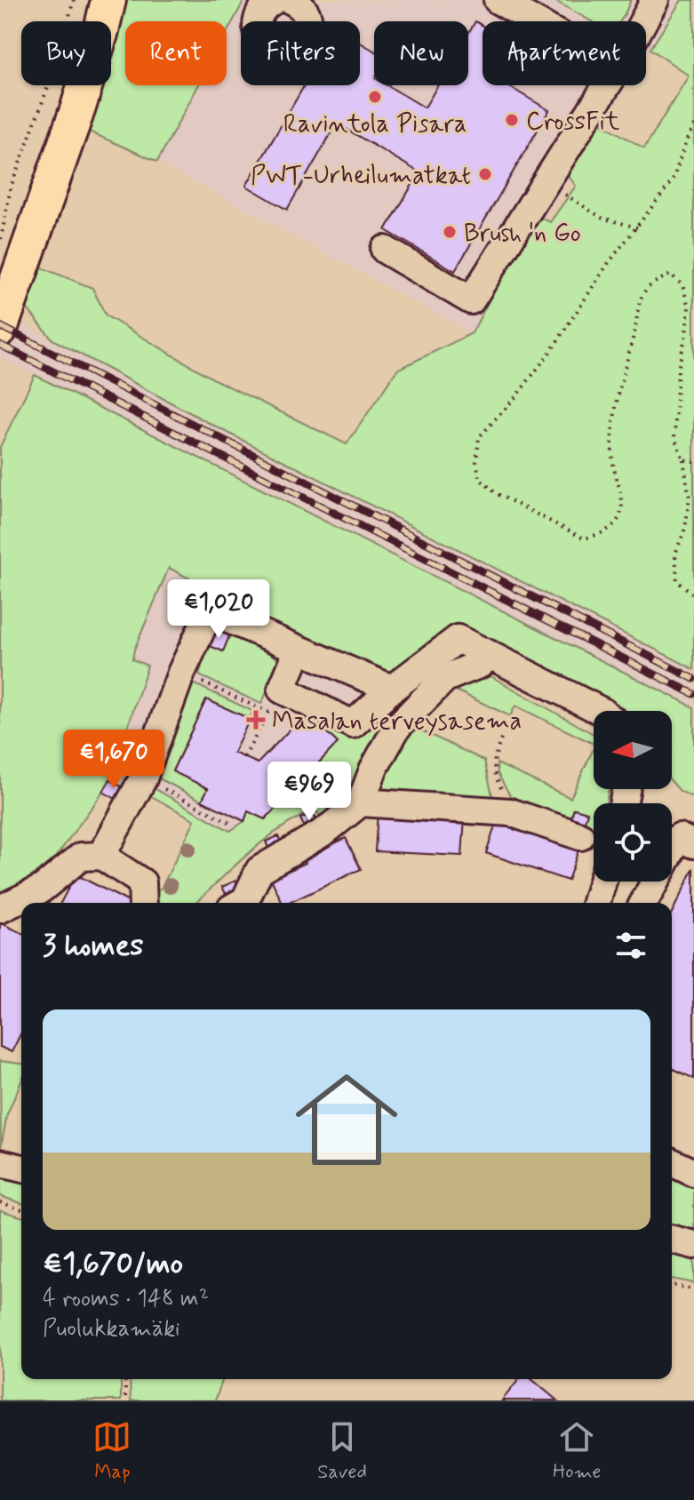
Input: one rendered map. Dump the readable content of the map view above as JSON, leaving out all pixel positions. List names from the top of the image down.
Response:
{
  "places": {
    "other": [
      "Ravintola Pisara",
      "CrossFit",
      "PWT-Urheilumatkat",
      "Brush 'n Go"
    ],
    "health": ["Masalan terveysasema"]
  },
  "north": "left",
  "page": {
    "chip": [
      "Buy",
      "Rent",
      "Filters",
      "New",
      "Apartment"
    ],
    "price": ["€1,020", "€1,670", "€969"],
    "heading": "3 homes",
    "list": [
      {
        "name": "€1,670/mo",
        "note": "4 rooms · 148 m² · Puolukkamäki"
      }
    ],
    "tabs": ["Map", "Saved", "Home"]
  }
}
